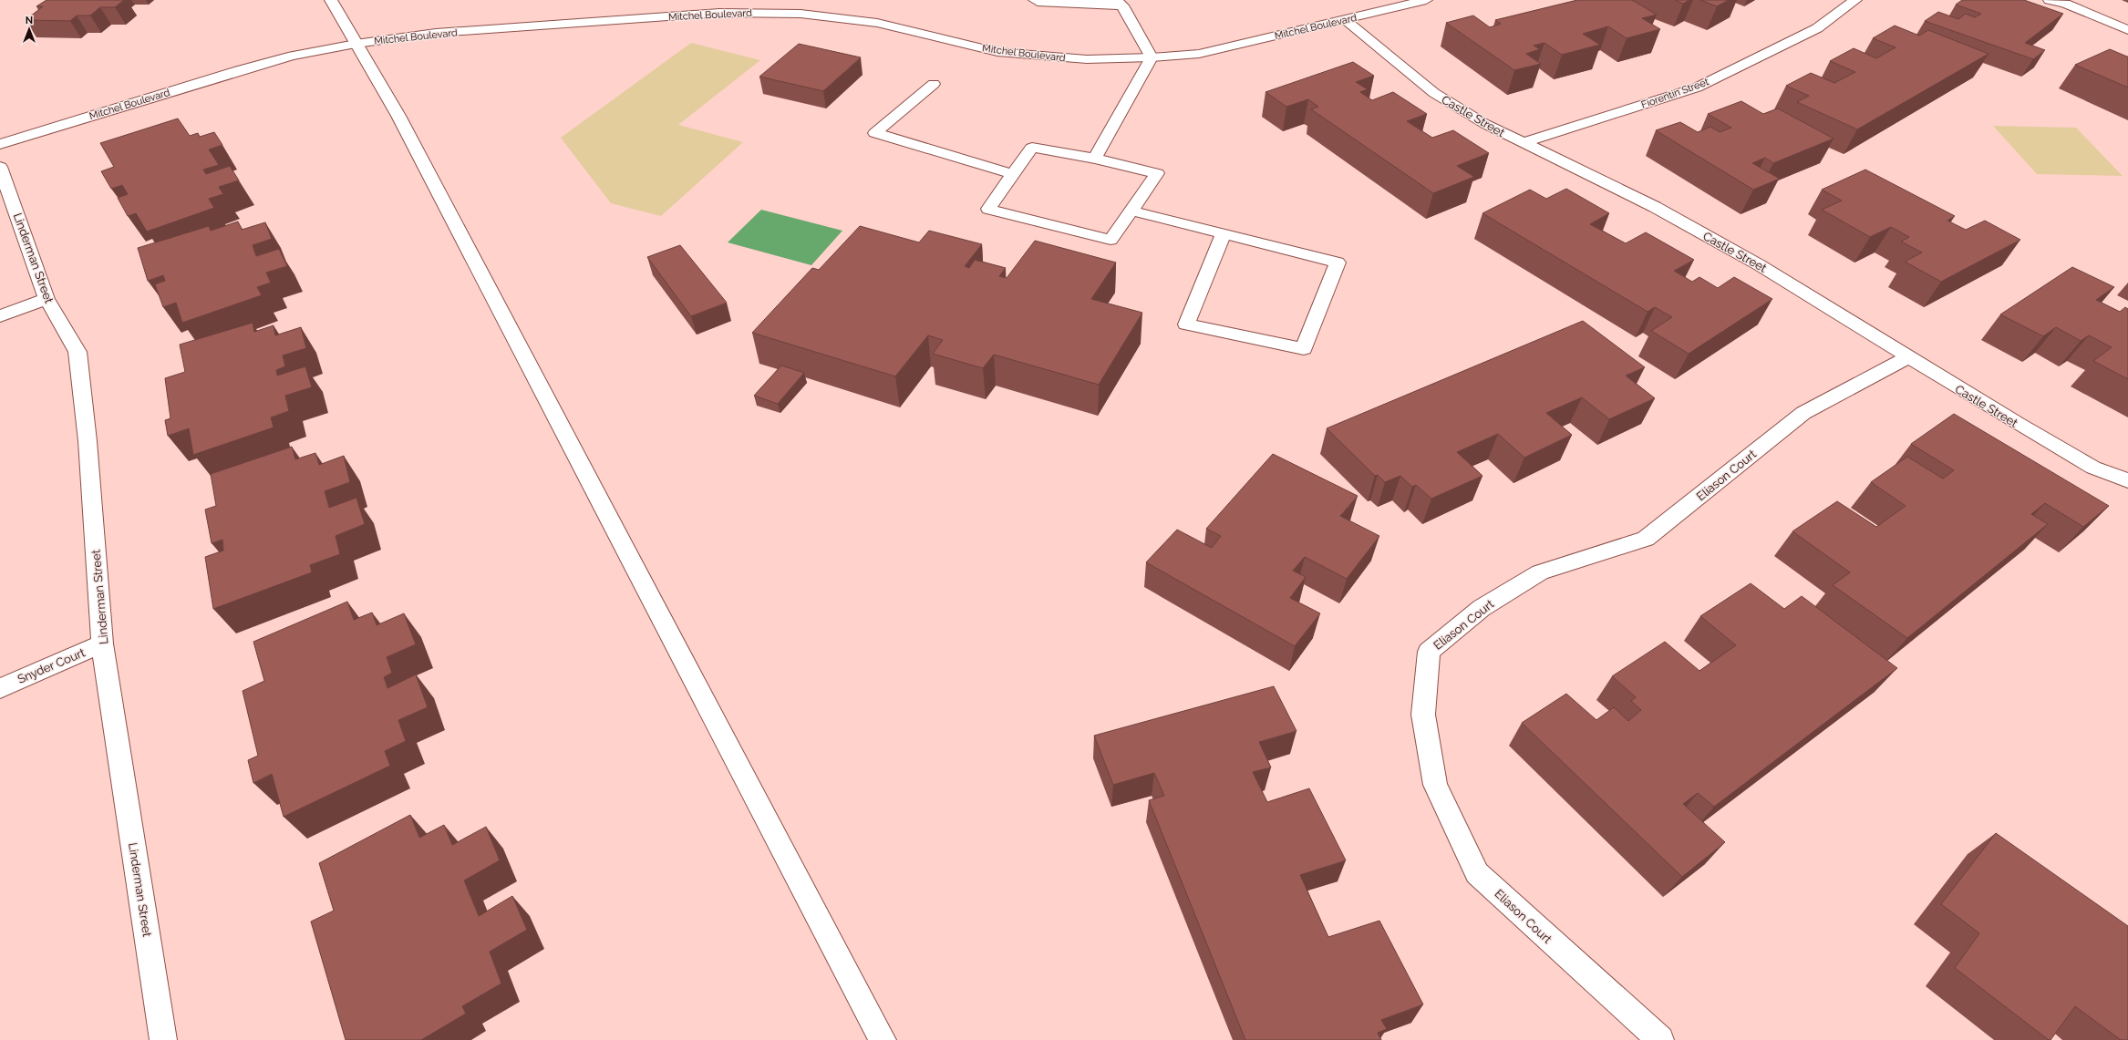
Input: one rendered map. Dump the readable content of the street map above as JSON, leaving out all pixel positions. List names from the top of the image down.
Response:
{
  "streets": {
    "street": [
      "Mitchel Boulevard",
      "Fiorentin Street",
      "Castle Street",
      "Linderman Street",
      "Eliason Court",
      "Snyder Court"
    ]
  },
  "crossings": [
    ["Mitchel Boulevard", "Castle Street"],
    ["Fiorentin Street", "Castle Street"],
    ["Castle Street", "Eliason Court"],
    ["Linderman Street", "Snyder Court"]
  ],
  "north": "top"
}
